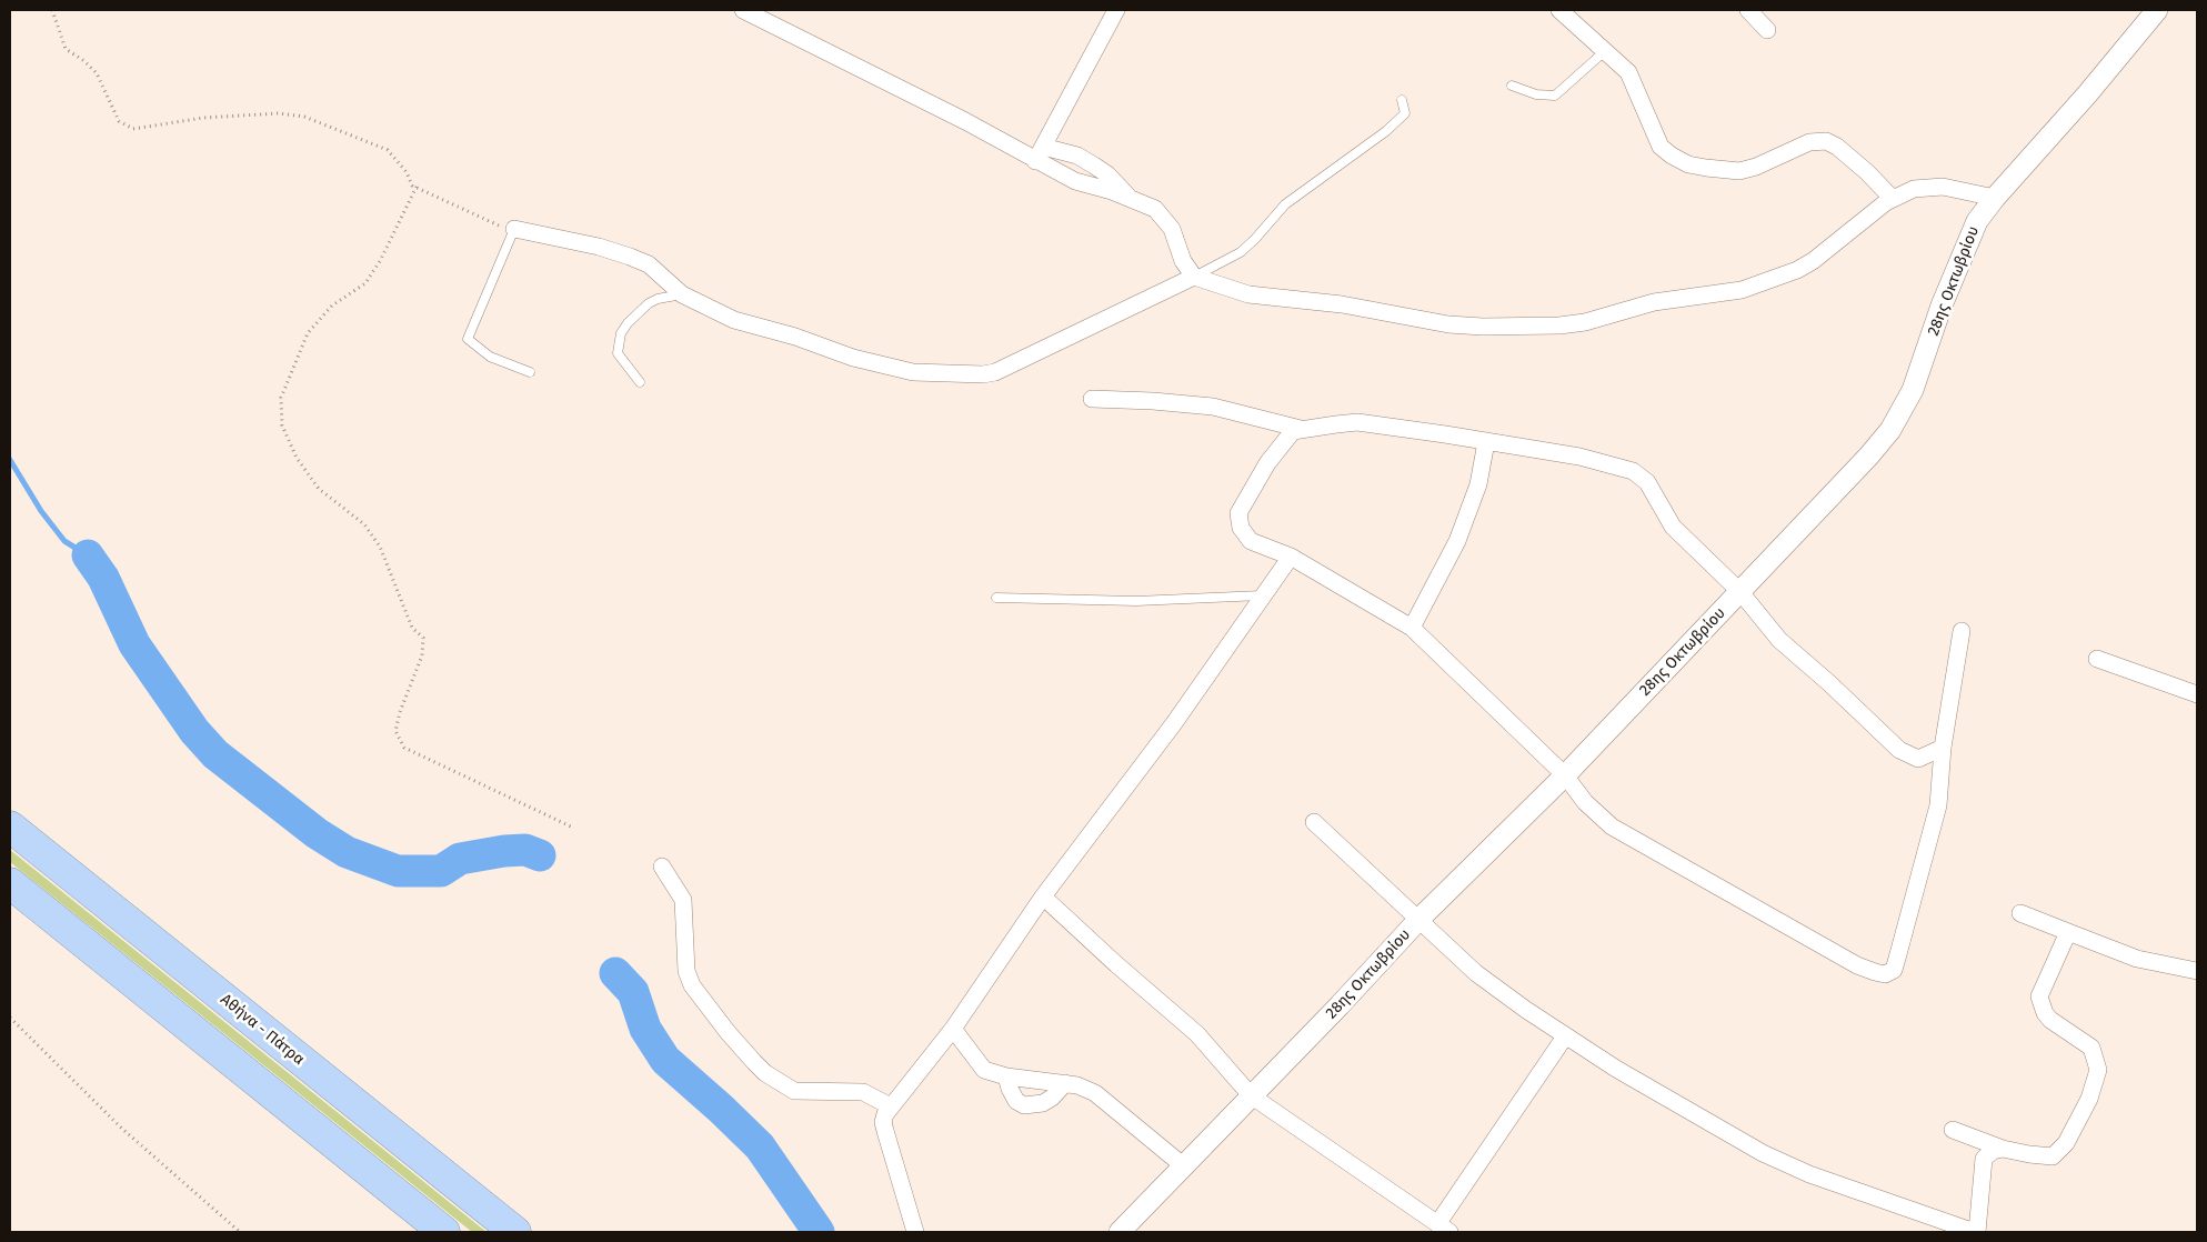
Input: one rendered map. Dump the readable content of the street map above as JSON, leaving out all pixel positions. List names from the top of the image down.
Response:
{
  "streets": {
    "highway": ["Αθήνα - Πάτρα"],
    "street": ["28ης Οκτωβρίου"]
  }
}
